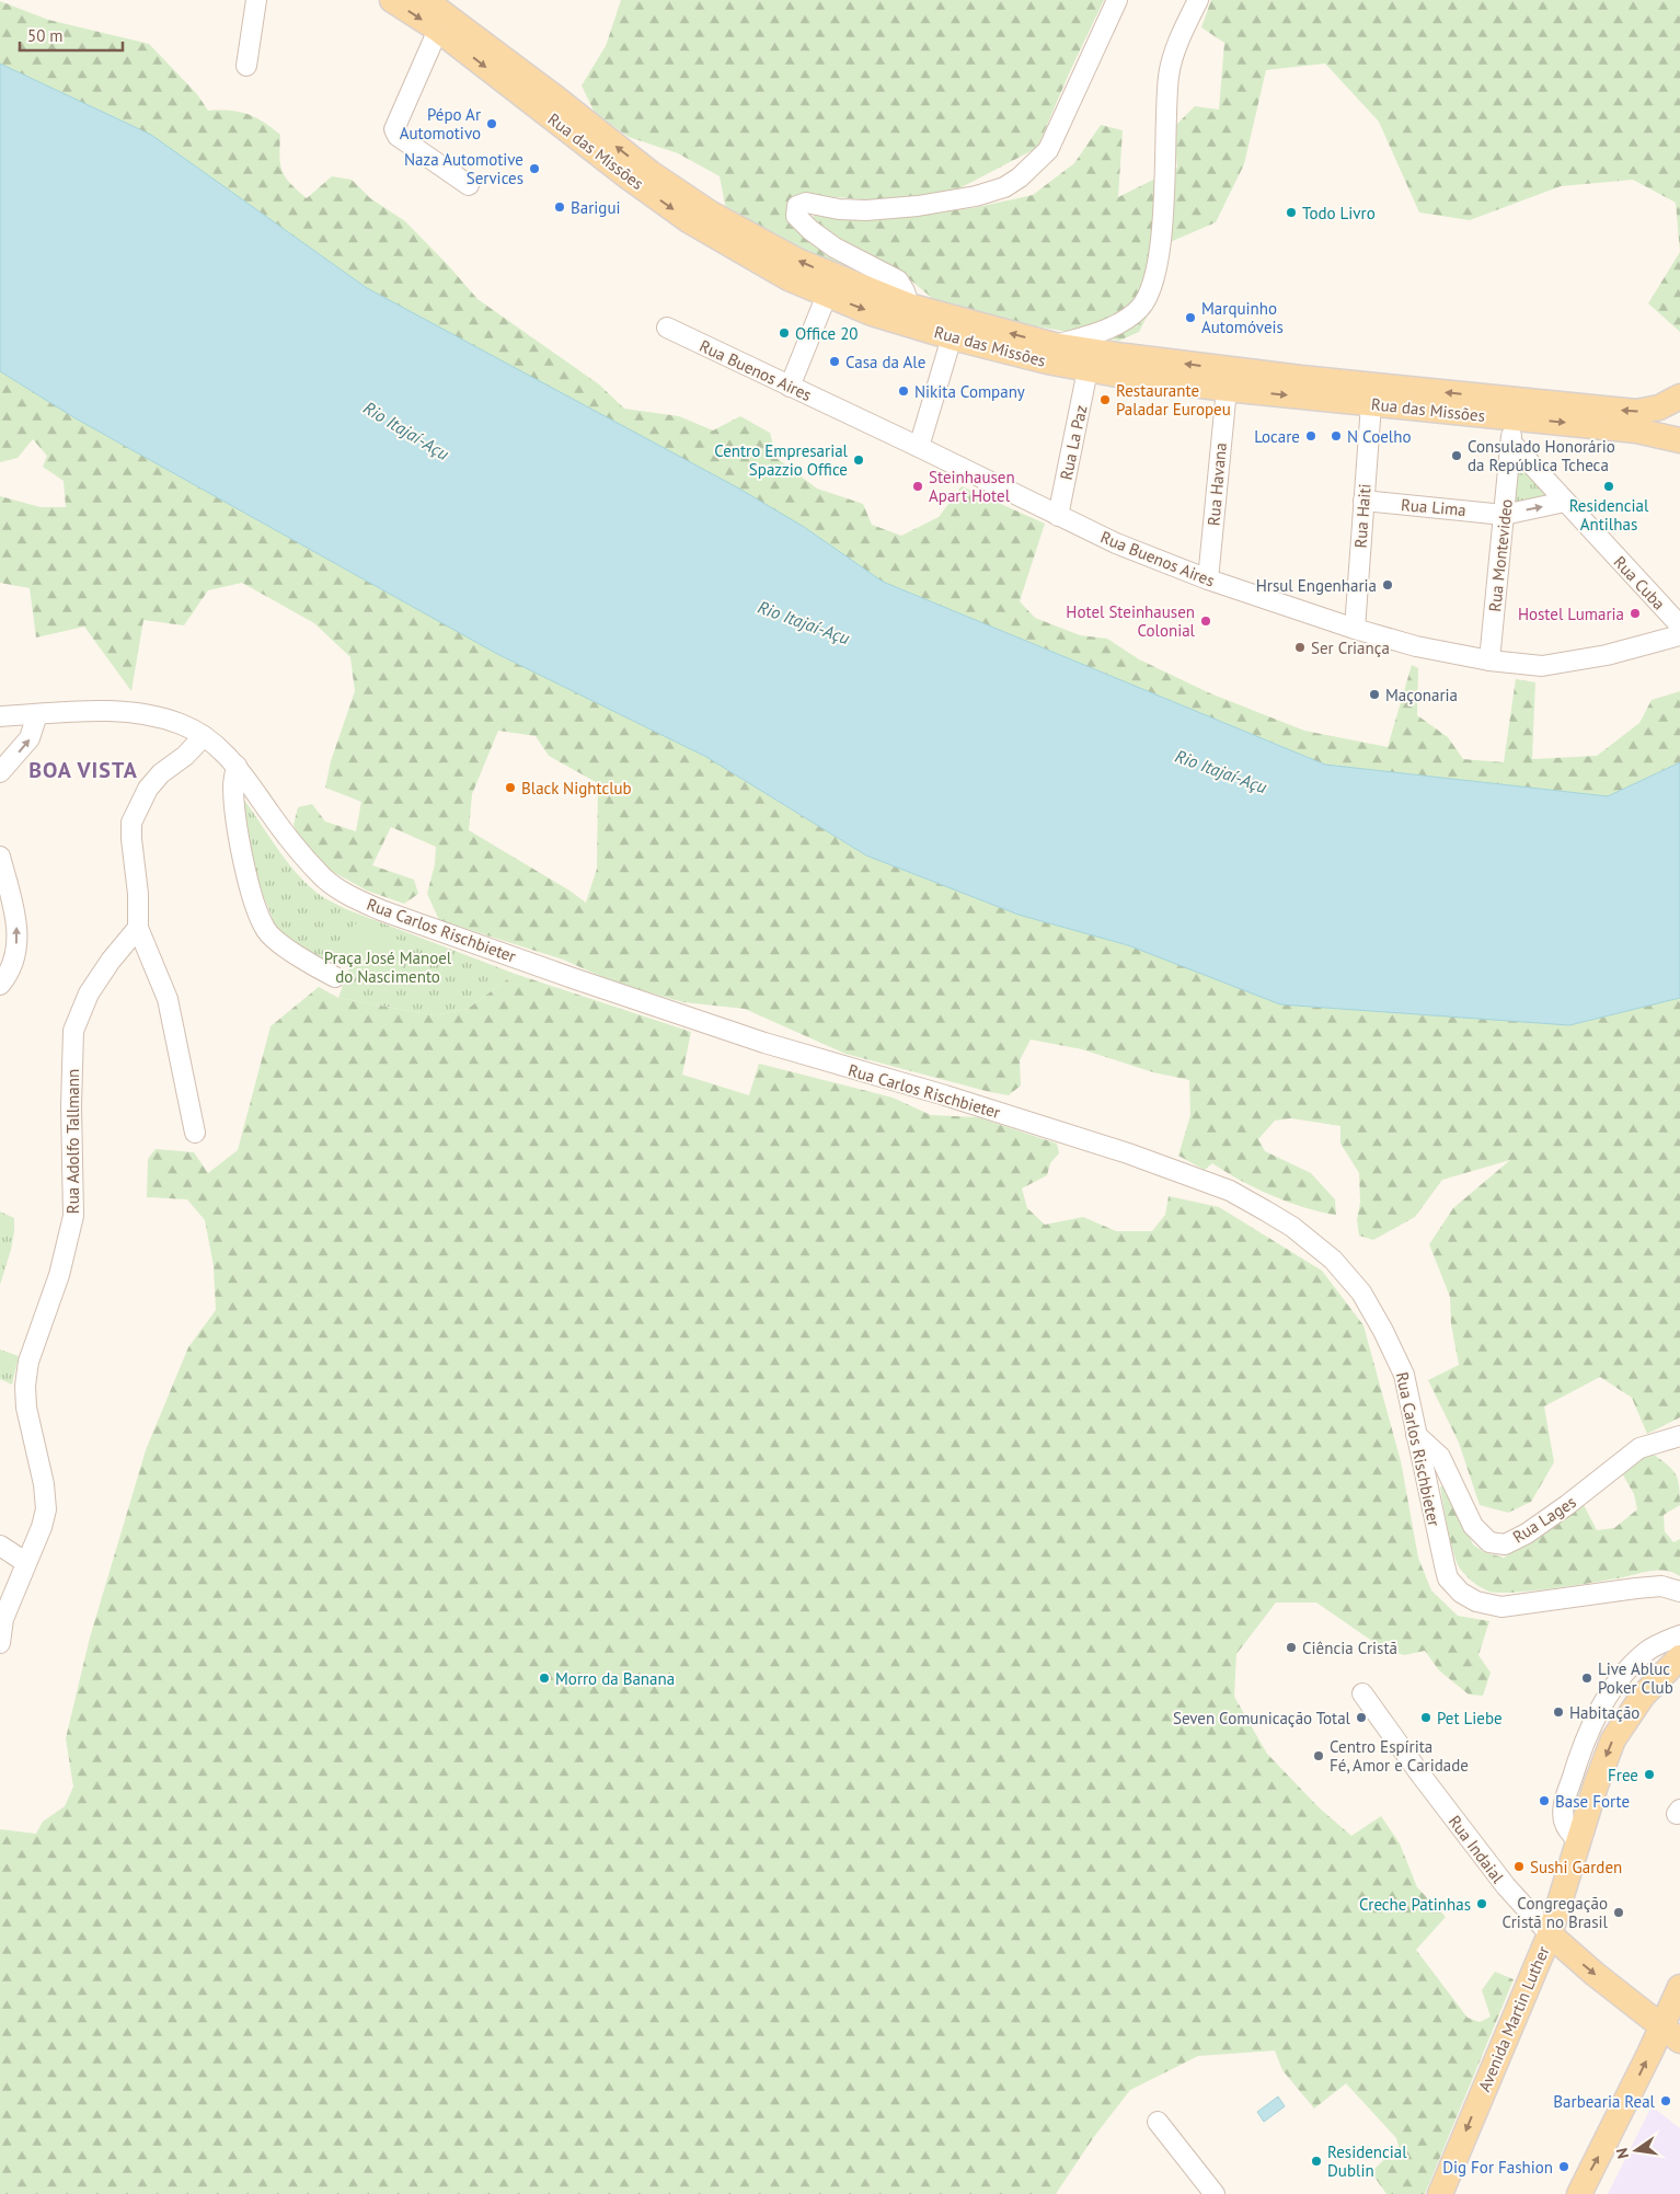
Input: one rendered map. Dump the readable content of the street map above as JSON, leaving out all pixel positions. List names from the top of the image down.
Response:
{
  "streets": {
    "main road": ["Rua das Missões", "Rua Indaial", "Avenida Martin Luther"],
    "street": [
      "Rua Buenos Aires",
      "Rua La Paz",
      "Rua Havana",
      "Rua Lima",
      "Rua Haiti",
      "Rua Montevideo",
      "Rua Cuba",
      "Rua Carlos Rischbieter",
      "Rua Adolfo Tallmann",
      "Rua Lages"
    ]
  },
  "crossings": [
    ["Rua das Missões", "Rua La Paz"],
    ["Rua das Missões", "Rua Havana"],
    ["Rua das Missões", "Rua Haiti"],
    ["Rua das Missões", "Rua Montevideo"],
    ["Rua das Missões", "Rua Cuba"],
    ["Rua Buenos Aires", "Rua La Paz"],
    ["Rua Buenos Aires", "Rua Havana"],
    ["Rua Buenos Aires", "Rua Haiti"],
    ["Rua Buenos Aires", "Rua Montevideo"],
    ["Rua Lima", "Rua Haiti"],
    ["Rua Lima", "Rua Montevideo"],
    ["Rua Lima", "Rua Cuba"],
    ["Rua Montevideo", "Rua Cuba"],
    ["Rua Carlos Rischbieter", "Rua Lages"],
    ["Rua Indaial", "Avenida Martin Luther"]
  ],
  "districts": ["BOA VISTA"],
  "water": ["Rio Itajaí-Açu"],
  "parks": ["Praça José Manoel do Nascimento"],
  "places": [
    "Pépo Ar Automotivo",
    "Naza Automotive Services",
    "Barigui",
    "Todo Livro",
    "Marquinho Automóveis",
    "Office 20",
    "Casa da Ale",
    "Nikita Company",
    "Restaurante Paladar Europeu",
    "Locare",
    "N Coelho",
    "Consulado Honorário da República Tcheca",
    "Centro Empresarial Spazzio Office",
    "Steinhausen Apart Hotel",
    "Residencial Antilhas",
    "Hrsul Engenharia",
    "Hostel Lumaria",
    "Hotel Steinhausen Colonial",
    "Ser Criança",
    "Maçonaria",
    "Black Nightclub",
    "Ciência Cristã",
    "Morro da Banana",
    "Live Abluc Poker Club",
    "Habitação",
    "Seven Comunicação Total",
    "Pet Liebe",
    "Centro Espírita Fé, Amor e Caridade",
    "Free",
    "Base Forte",
    "Sushi Garden",
    "Creche Patinhas",
    "Congregação Cristã no Brasil",
    "Barbearia Real",
    "Residencial Dublin",
    "Dig For Fashion"
  ],
  "scale_bar": "50 m",
  "north": "left"
}
